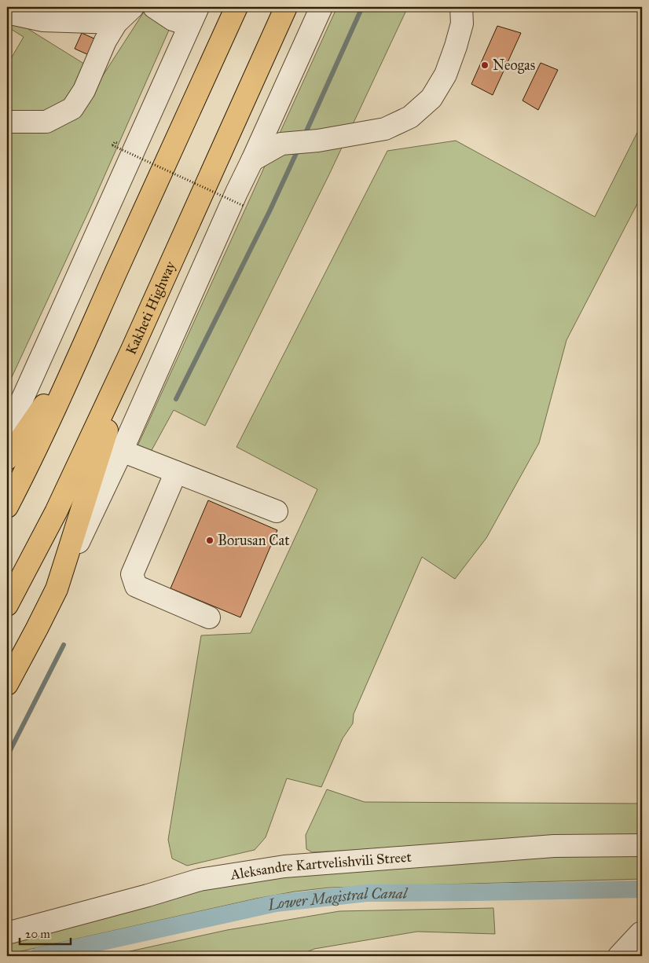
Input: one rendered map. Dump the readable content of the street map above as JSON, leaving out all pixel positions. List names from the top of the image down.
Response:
{
  "streets": {
    "highway": ["Kakheti Highway"],
    "street": ["Aleksandre Kartvelishvili Street"]
  },
  "water": ["Lower Magistral Canal"],
  "places": ["Neogas", "Borusan Cat"],
  "scale_bar": "20 m"
}
